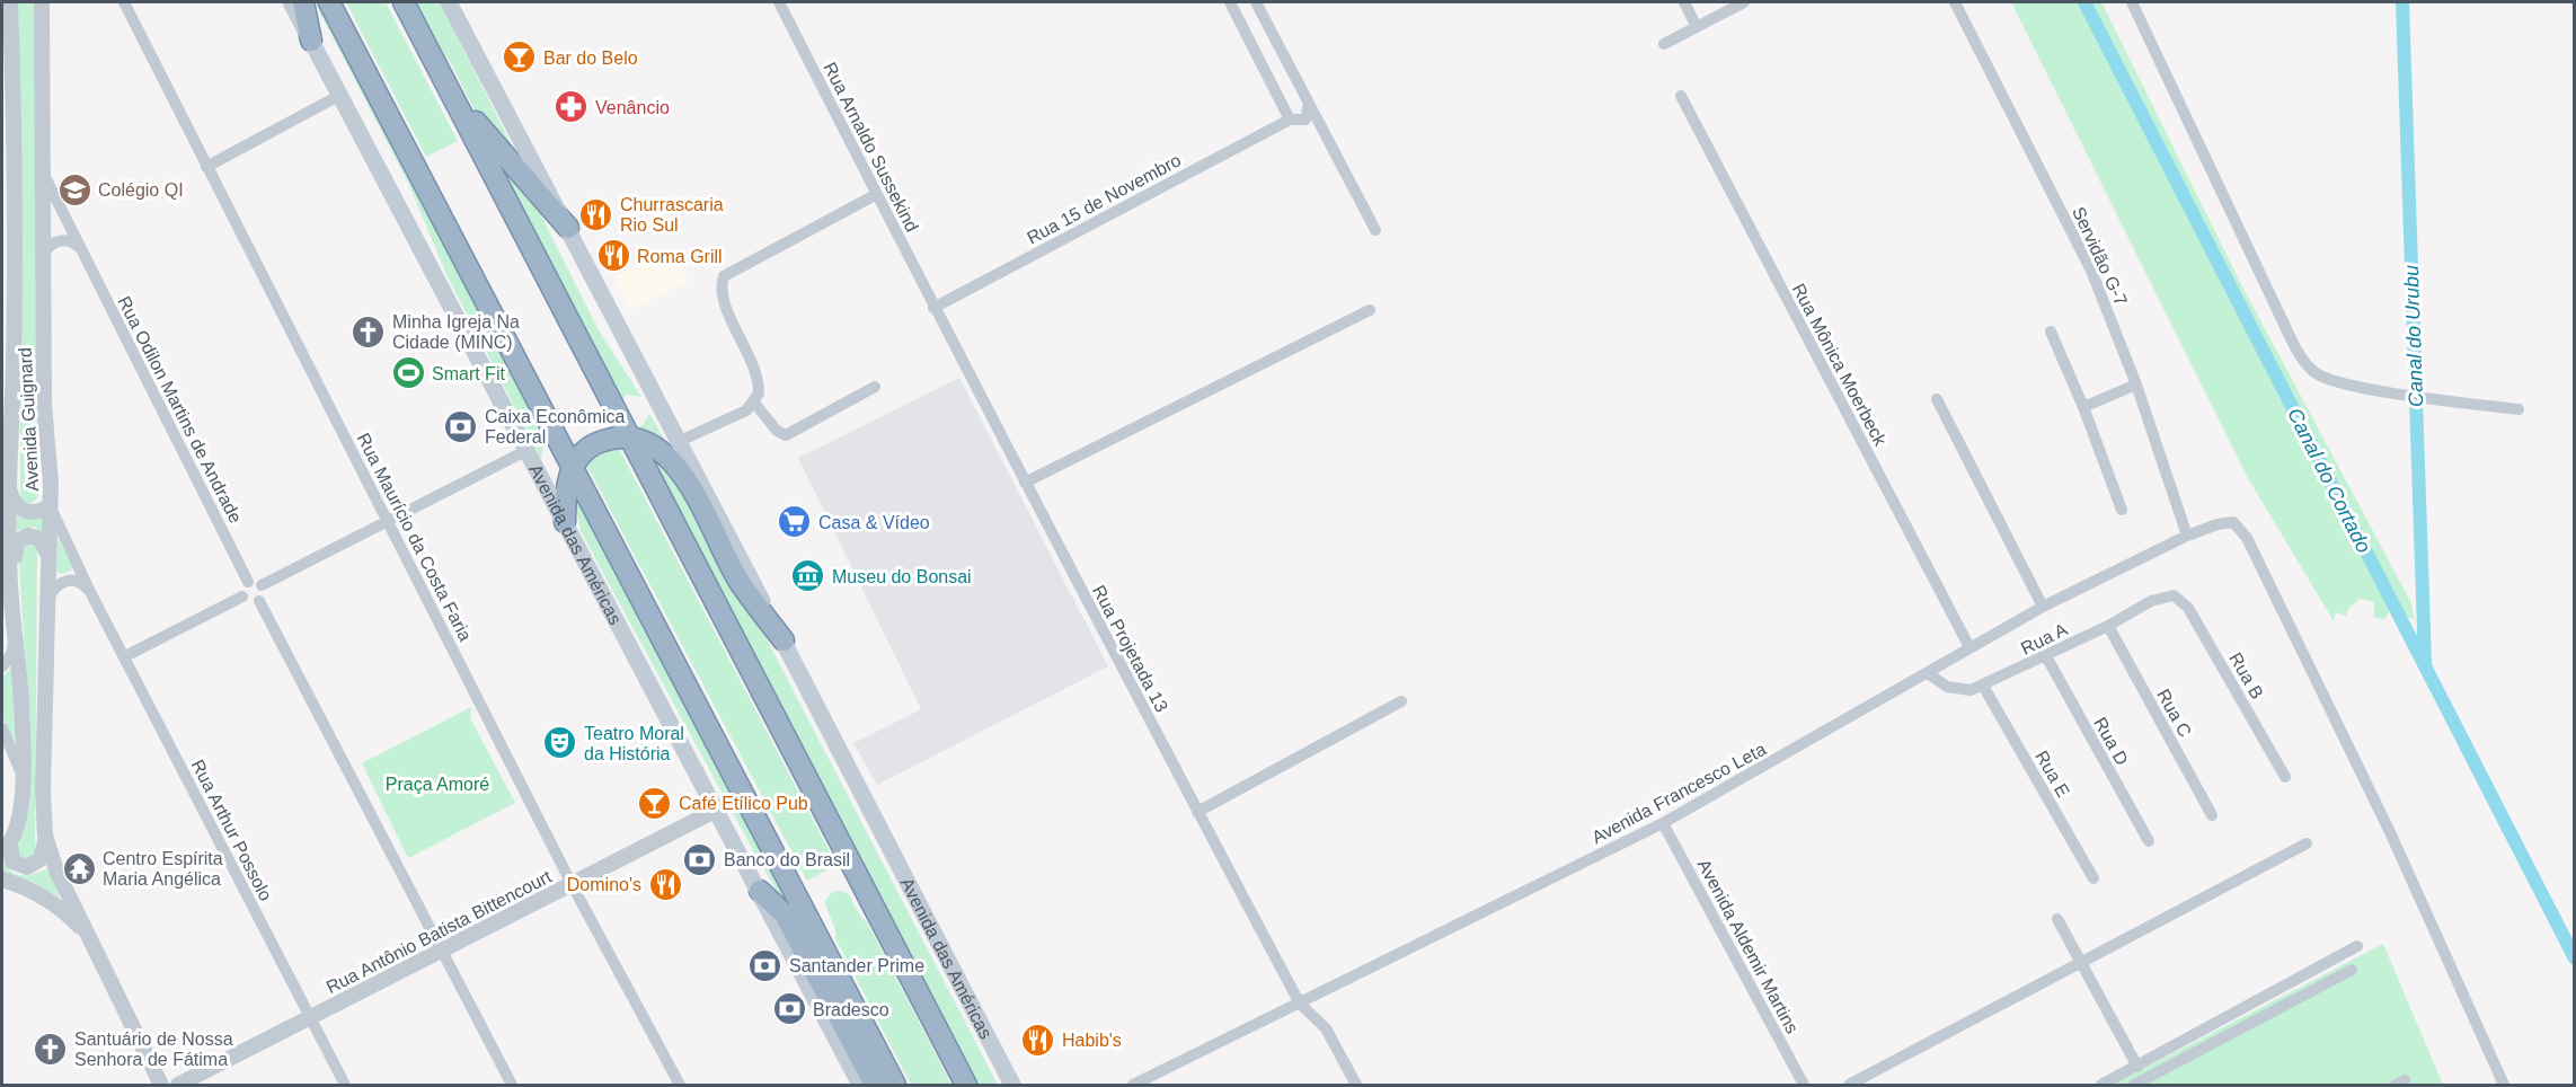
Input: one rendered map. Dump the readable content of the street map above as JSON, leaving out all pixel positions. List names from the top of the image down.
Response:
{
  "streets": {
    "highway": ["Avenida das Américas"],
    "street": [
      "Rua Arnaldo Sussekind",
      "Rua 15 de Novembro",
      "Servidão G-7",
      "Rua Mônica Moerbeck",
      "Rua Odilon Martins de Andrade",
      "Avenida Guignard",
      "Rua Maurício da Costa Faria",
      "Rua A",
      "Rua Projetada 13",
      "Rua B",
      "Rua C",
      "Rua D",
      "Rua E",
      "Avenida Francesco Leta",
      "Rua Arthur Possolo",
      "Rua Antônio Batista Bittencourt",
      "Avenida Aldemir Martins"
    ]
  },
  "crossings": [
    ["Rua Arnaldo Sussekind", "Rua 15 de Novembro"],
    ["Rua Arnaldo Sussekind", "Rua Projetada 13"],
    ["Rua 15 de Novembro", "Rua Projetada 13"],
    ["Servidão G-7", "Avenida Francesco Leta"],
    ["Rua Mônica Moerbeck", "Avenida Francesco Leta"],
    ["Rua Odilon Martins de Andrade", "Avenida Guignard"],
    ["Avenida Guignard", "Rua Arthur Possolo"],
    ["Rua Maurício da Costa Faria", "Rua Antônio Batista Bittencourt"],
    ["Avenida das Américas", "Rua Antônio Batista Bittencourt"],
    ["Rua A", "Rua B"],
    ["Rua A", "Rua C"],
    ["Rua A", "Rua D"],
    ["Rua A", "Rua E"],
    ["Rua A", "Avenida Francesco Leta"],
    ["Rua Projetada 13", "Avenida Francesco Leta"],
    ["Avenida Francesco Leta", "Avenida Aldemir Martins"],
    ["Rua Arthur Possolo", "Rua Antônio Batista Bittencourt"]
  ],
  "water": ["Canal do Urubu", "Canal do Cortado"],
  "parks": ["Praça Amoré"],
  "places": {
    "bar": ["Bar do Belo", "Café Etílico Pub"],
    "pharmacy": ["Venâncio"],
    "school or university": ["Colégio QI"],
    "restaurant": [
      "Churrascaria Rio Sul",
      "Roma Grill",
      "Domino's",
      "Habib's"
    ],
    "church": ["Minha Igreja Na Cidade (MINC)", "Santuário de Nossa Senhora de Fátima"],
    "sports": ["Smart Fit"],
    "bank": [
      "Caixa Econômica Federal",
      "Banco do Brasil",
      "Santander Prime",
      "Bradesco"
    ],
    "supermarket": ["Casa & Vídeo"],
    "museum": ["Museu do Bonsai"],
    "theatre": ["Teatro Moral da História"],
    "temple": ["Centro Espírita Maria Angélica"]
  }
}
